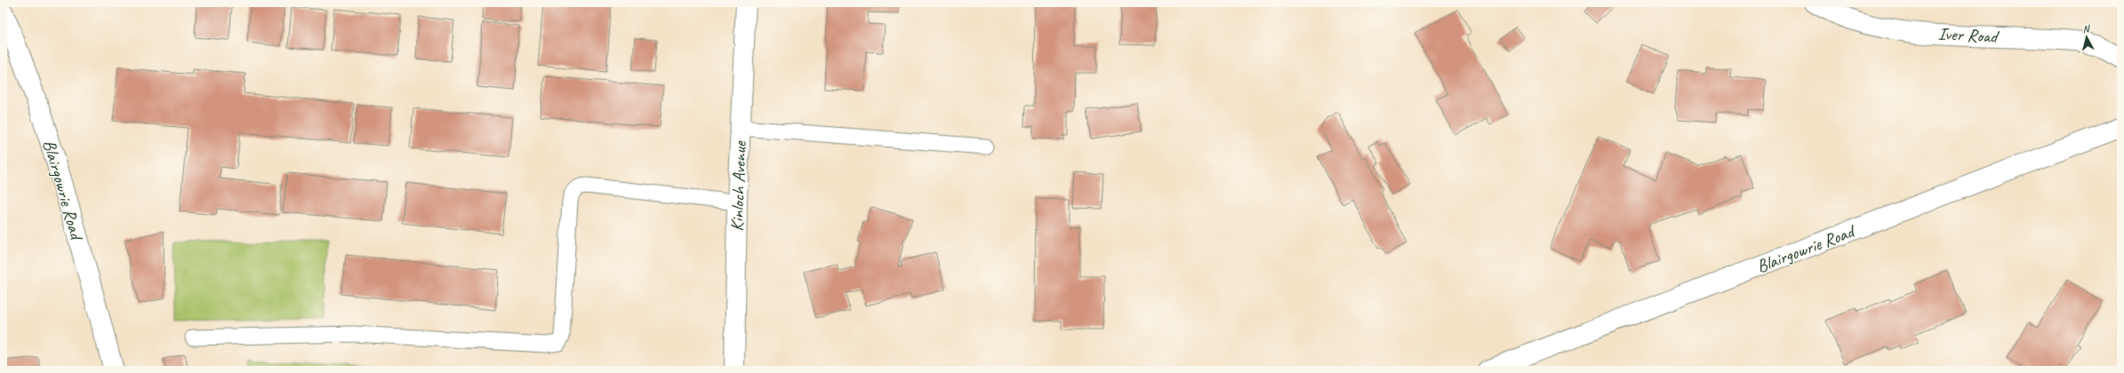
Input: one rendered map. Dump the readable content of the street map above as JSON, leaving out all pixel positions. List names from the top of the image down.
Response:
{
  "streets": {
    "street": ["Iver Road", "Kinloch Avenue", "Blairgowrie Road"]
  },
  "north": "top"
}
